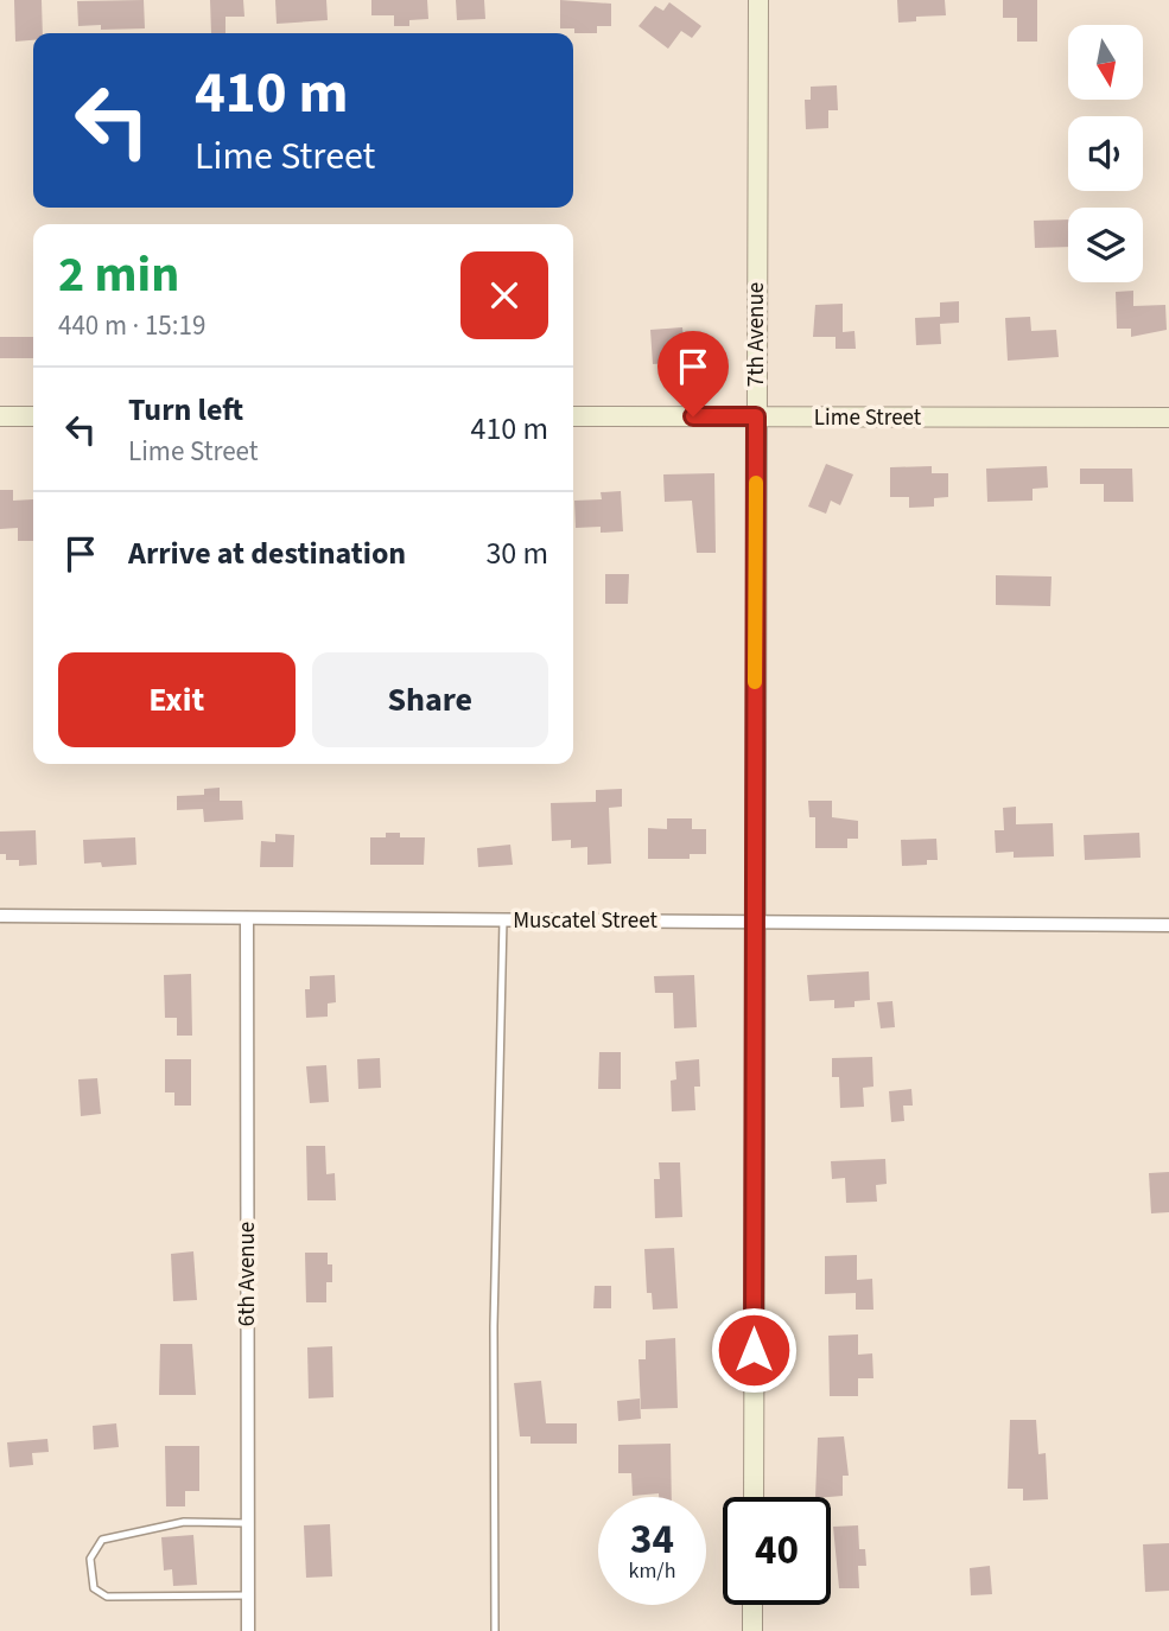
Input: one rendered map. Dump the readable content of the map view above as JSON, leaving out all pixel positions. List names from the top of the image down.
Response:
{
  "streets": {
    "street": [
      "7th Avenue",
      "Lime Street",
      "Muscatel Street",
      "6th Avenue"
    ]
  },
  "crossings": [
    ["7th Avenue", "Lime Street"],
    ["7th Avenue", "Muscatel Street"],
    ["Muscatel Street", "6th Avenue"]
  ],
  "north": "bottom",
  "page": {
    "turn": ["410 m", "Lime Street"],
    "heading": ["2 min", "440 m · 15:19"],
    "list": [
      {
        "name": "Turn left",
        "note": "Lime Street",
        "value": "410 m"
      },
      {
        "name": "Arrive at destination",
        "value": "30 m"
      }
    ],
    "buttons": ["Exit", "Share"],
    "speed": "34 km/h",
    "limit": "40"
  }
}
